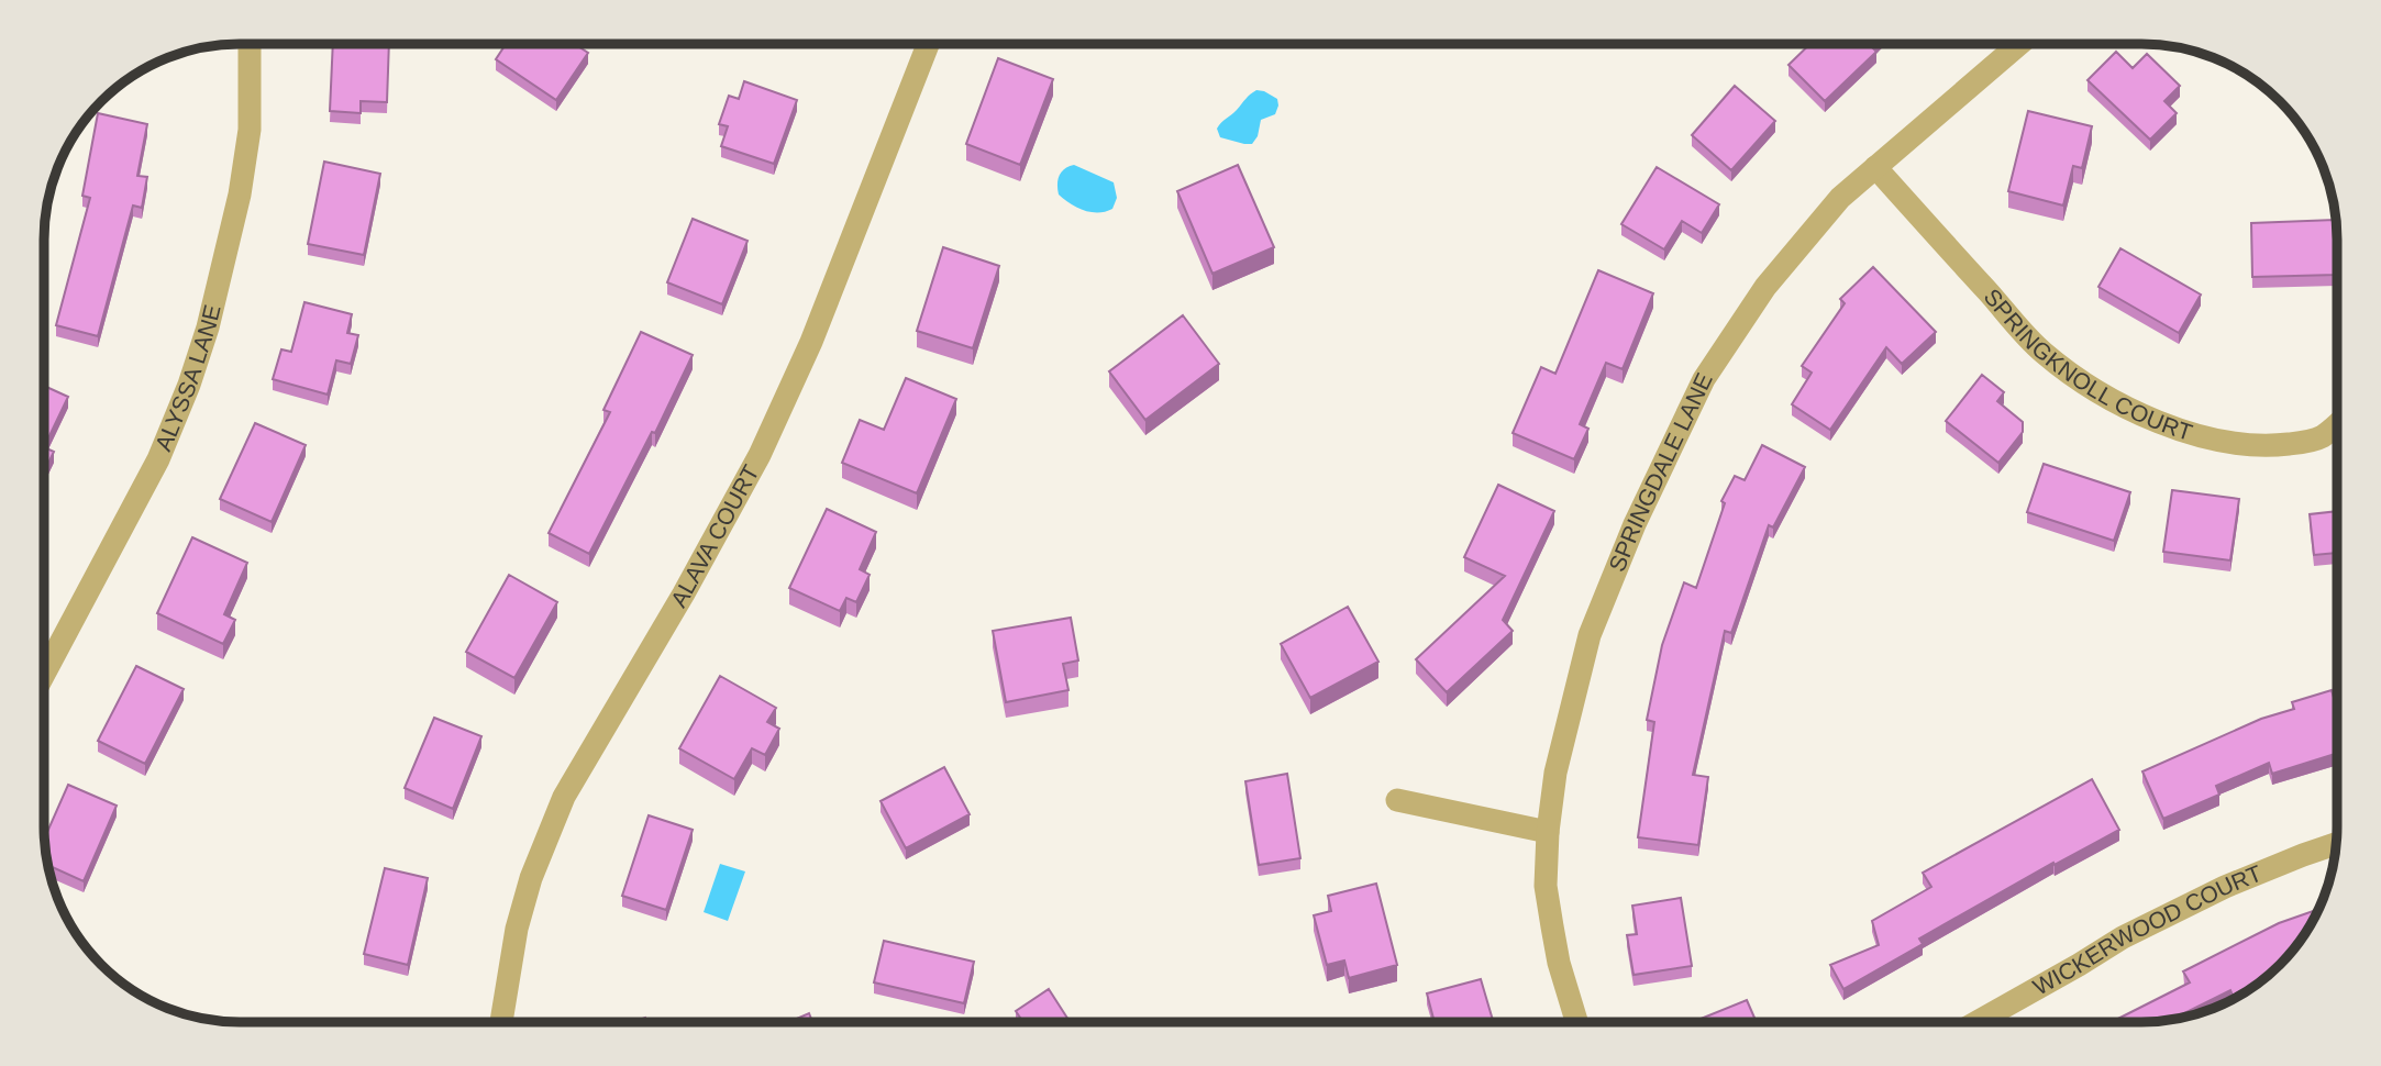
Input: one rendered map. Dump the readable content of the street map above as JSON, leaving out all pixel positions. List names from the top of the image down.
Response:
{
  "streets": {
    "street": [
      "SPRINGKNOLL COURT",
      "ALYSSA LANE",
      "SPRINGDALE LANE",
      "ALAVA COURT",
      "WICKERWOOD COURT"
    ]
  },
  "crossings": [
    ["SPRINGKNOLL COURT", "SPRINGDALE LANE"]
  ]
}
